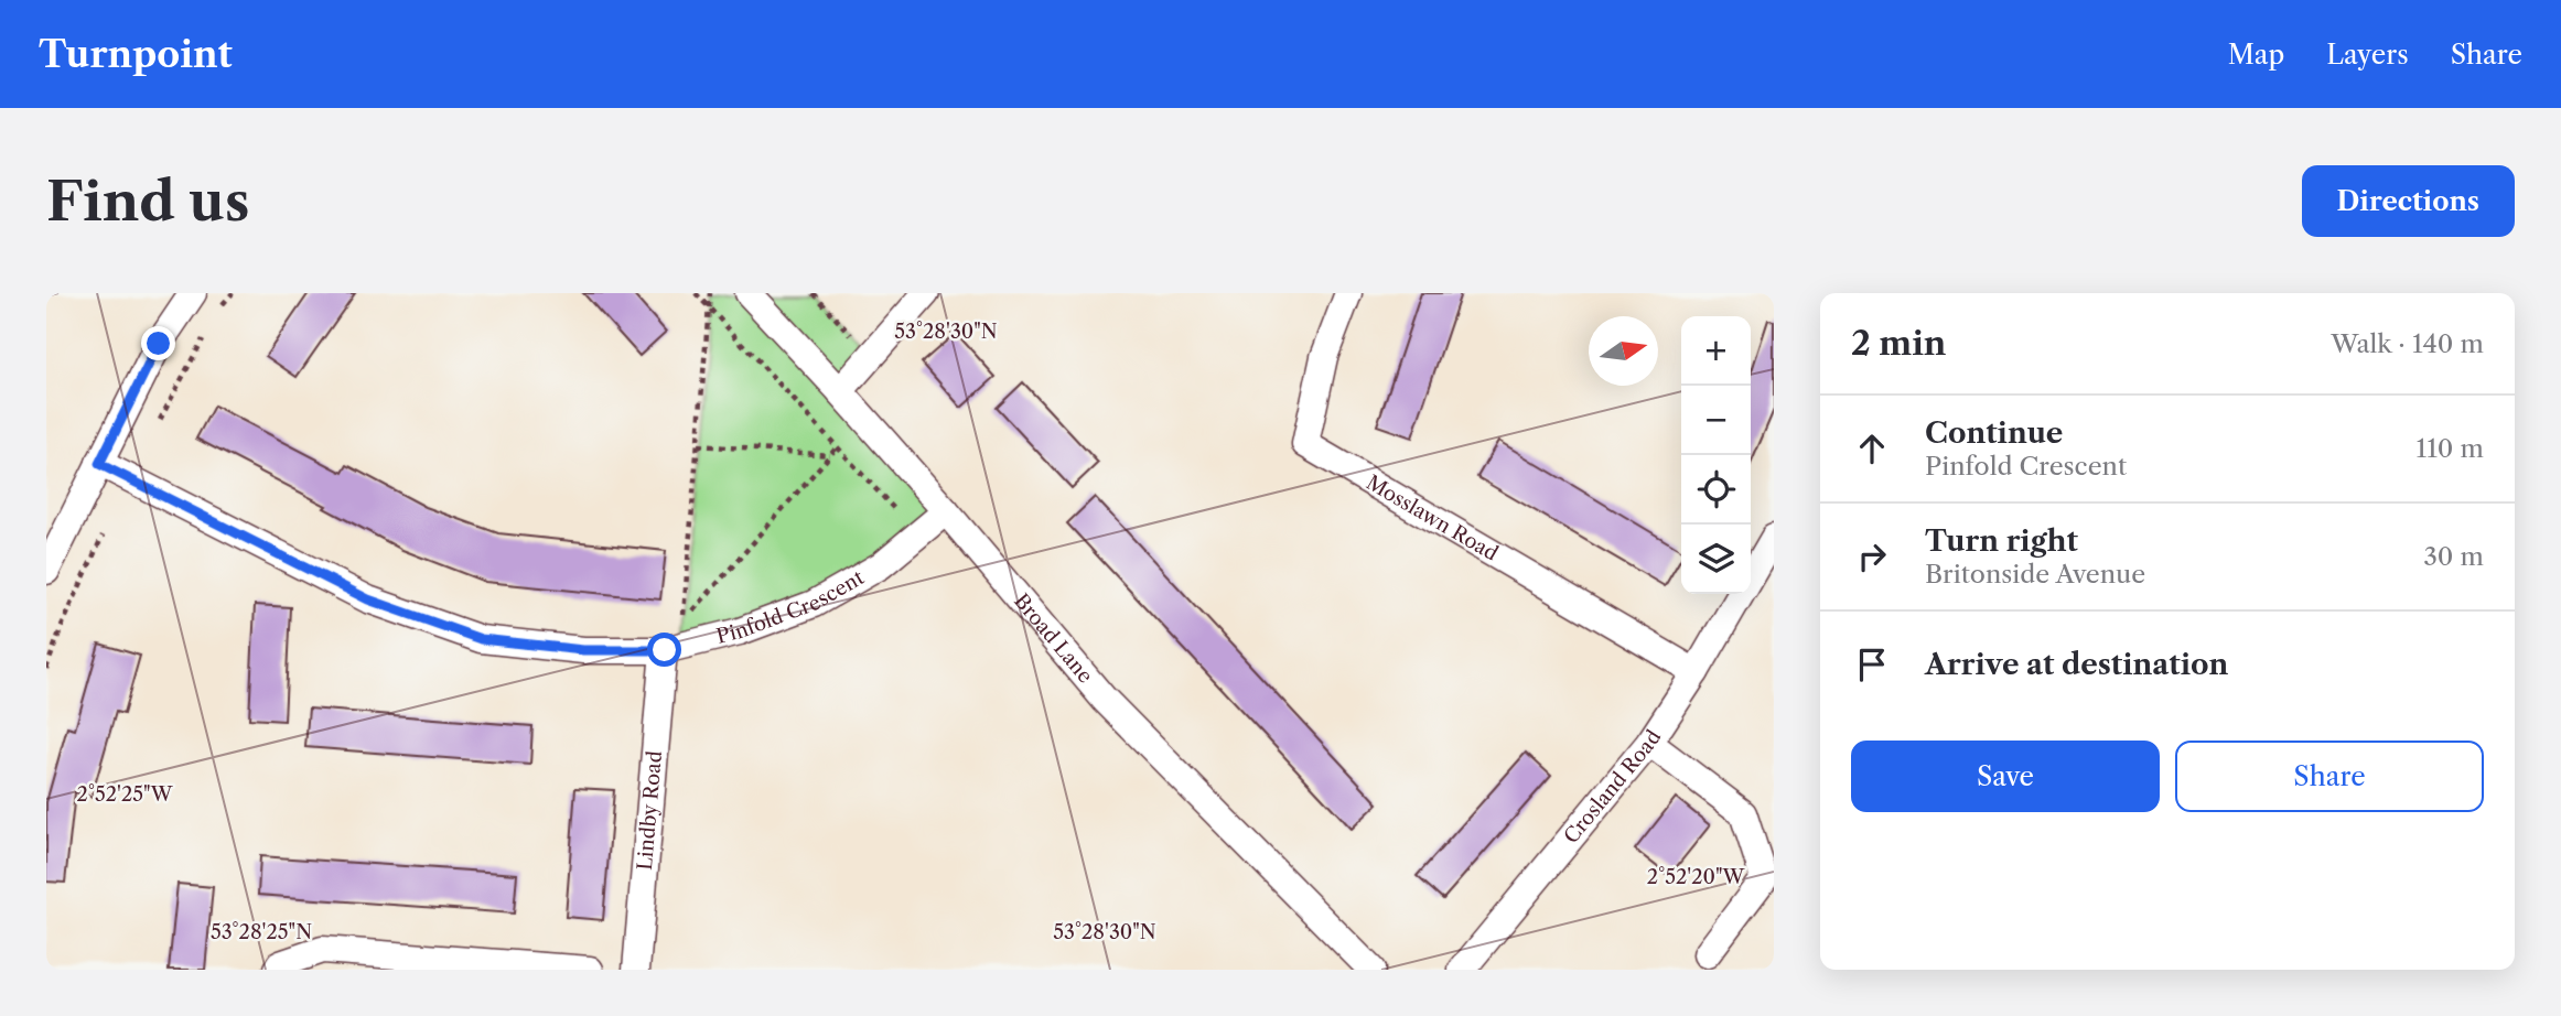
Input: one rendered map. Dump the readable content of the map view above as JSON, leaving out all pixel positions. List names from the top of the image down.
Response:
{
  "streets": {
    "street": [
      "Mosslawn Road",
      "Pinfold Crescent",
      "Broad Lane",
      "Crosland Road",
      "Lindby Road"
    ]
  },
  "crossings": [
    ["Mosslawn Road", "Crosland Road"],
    ["Pinfold Crescent", "Broad Lane"],
    ["Pinfold Crescent", "Lindby Road"]
  ],
  "north": "right",
  "page": {
    "header": "Turnpoint",
    "nav": ["Map", "Layers", "Share"],
    "buttons": [
      "Directions",
      ["Save", "Share"]
    ],
    "title": "Find us",
    "heading": ["2 min", "Walk · 140 m"],
    "map_buttons": ["+", "−"],
    "list": [
      ["Continue", "Pinfold Crescent", "110 m"],
      ["Turn right", "Britonside Avenue", "30 m"],
      "Arrive at destination"
    ]
  },
  "coordinates": [
    "53°28'30\"N",
    "2°52'25\"W",
    "2°52'20\"W",
    "53°28'25\"N"
  ]
}
